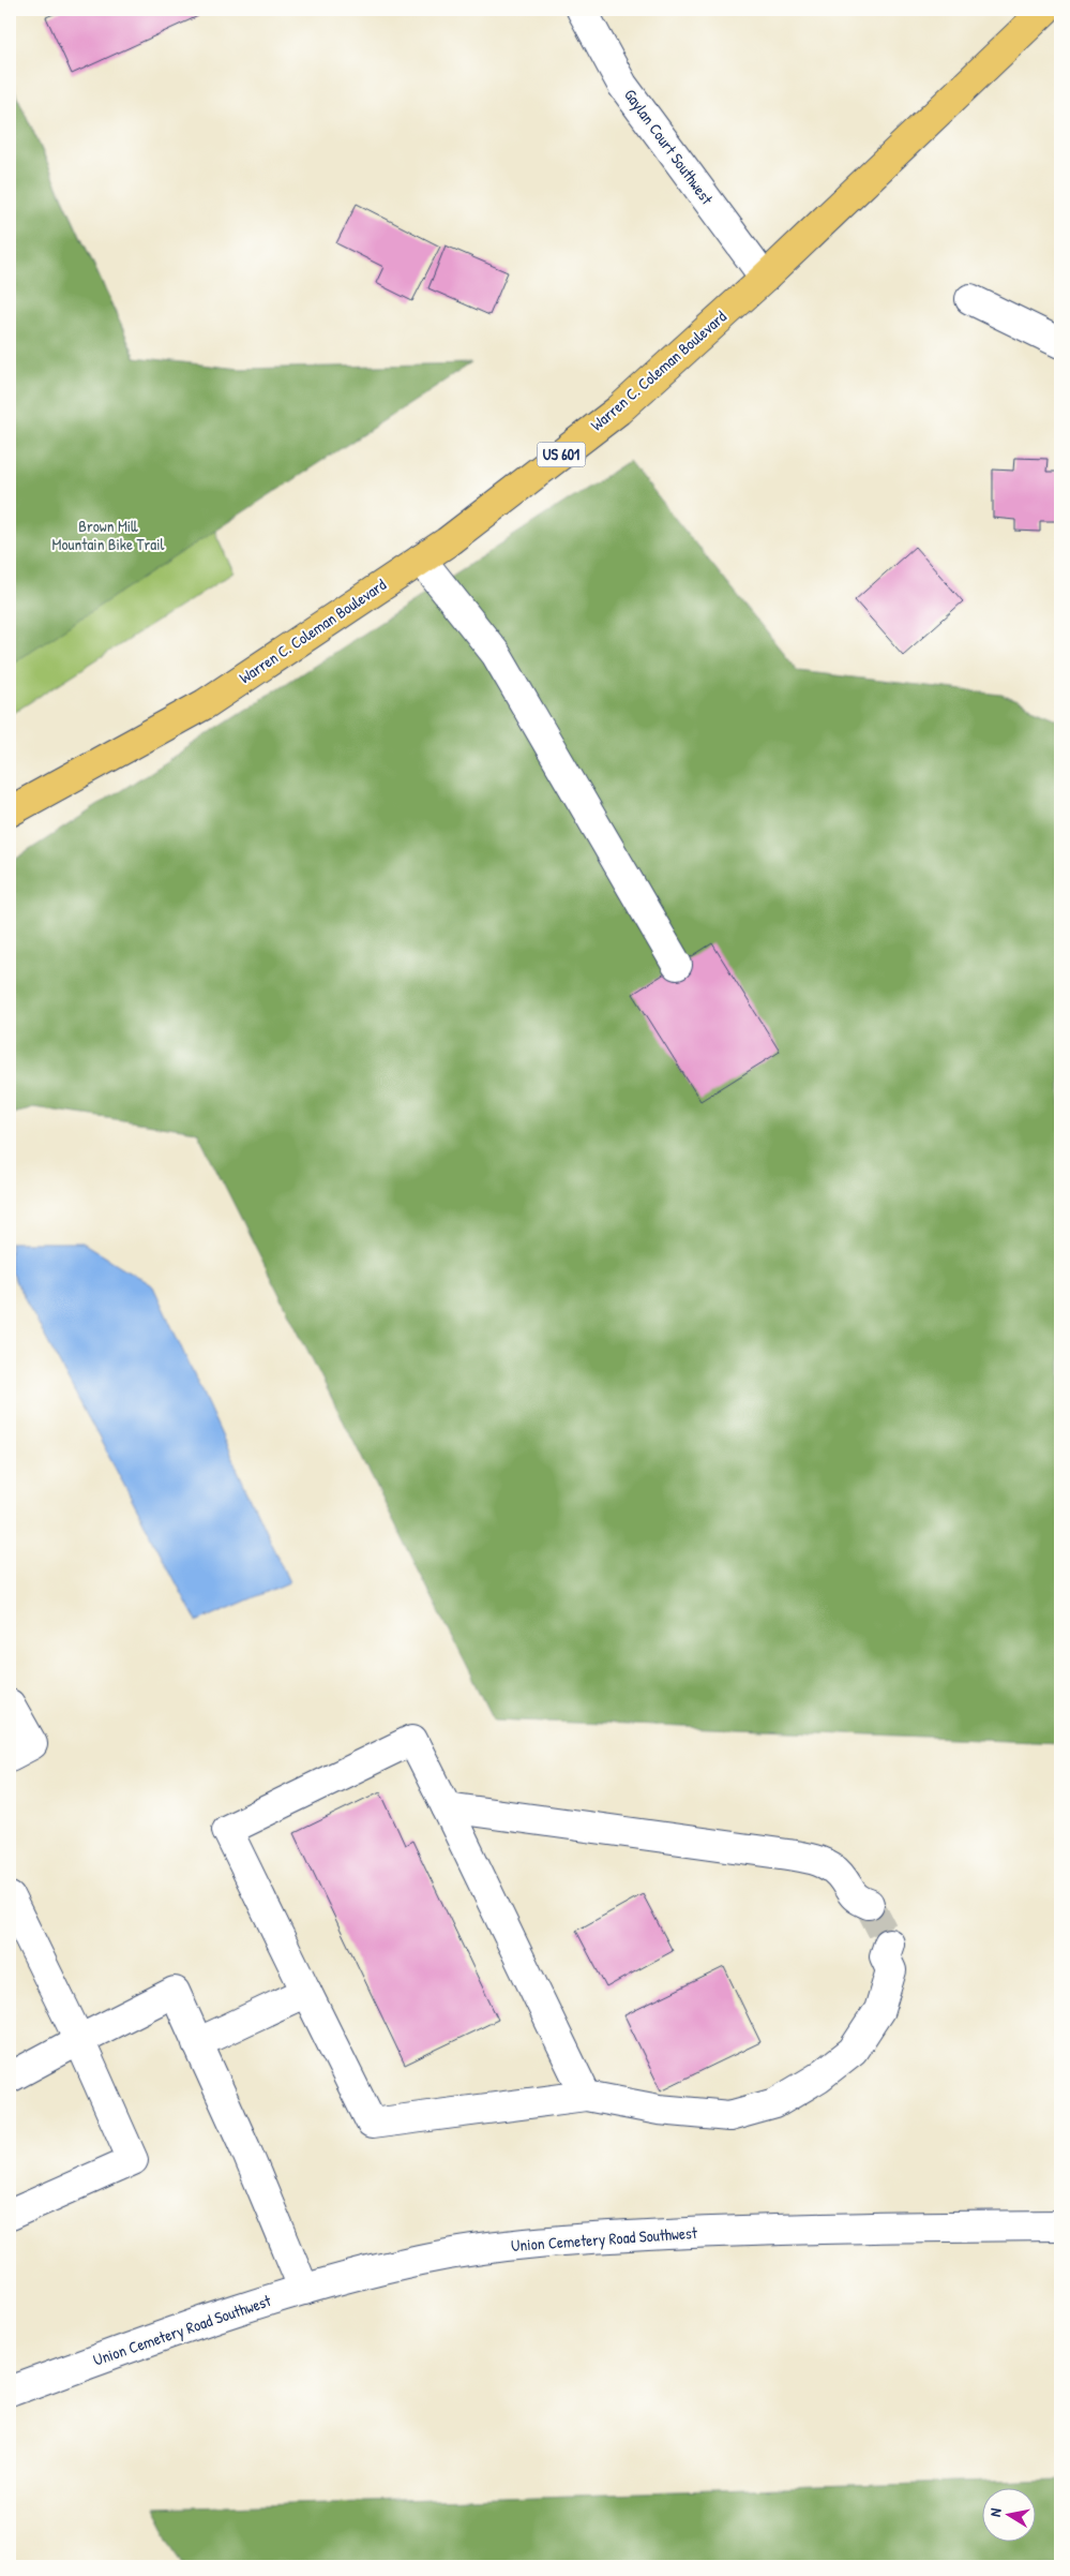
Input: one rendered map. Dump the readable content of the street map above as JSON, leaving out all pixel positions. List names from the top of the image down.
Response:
{
  "streets": {
    "highway": ["Warren C. Coleman Boulevard", "US 601"],
    "street": ["Gaylan Court Southwest", "Union Cemetery Road Southwest"]
  },
  "crossings": [
    ["Gaylan Court Southwest", "Warren C. Coleman Boulevard"]
  ],
  "parks": ["Brown Mill Mountain Bike Trail"],
  "north": "left"
}
